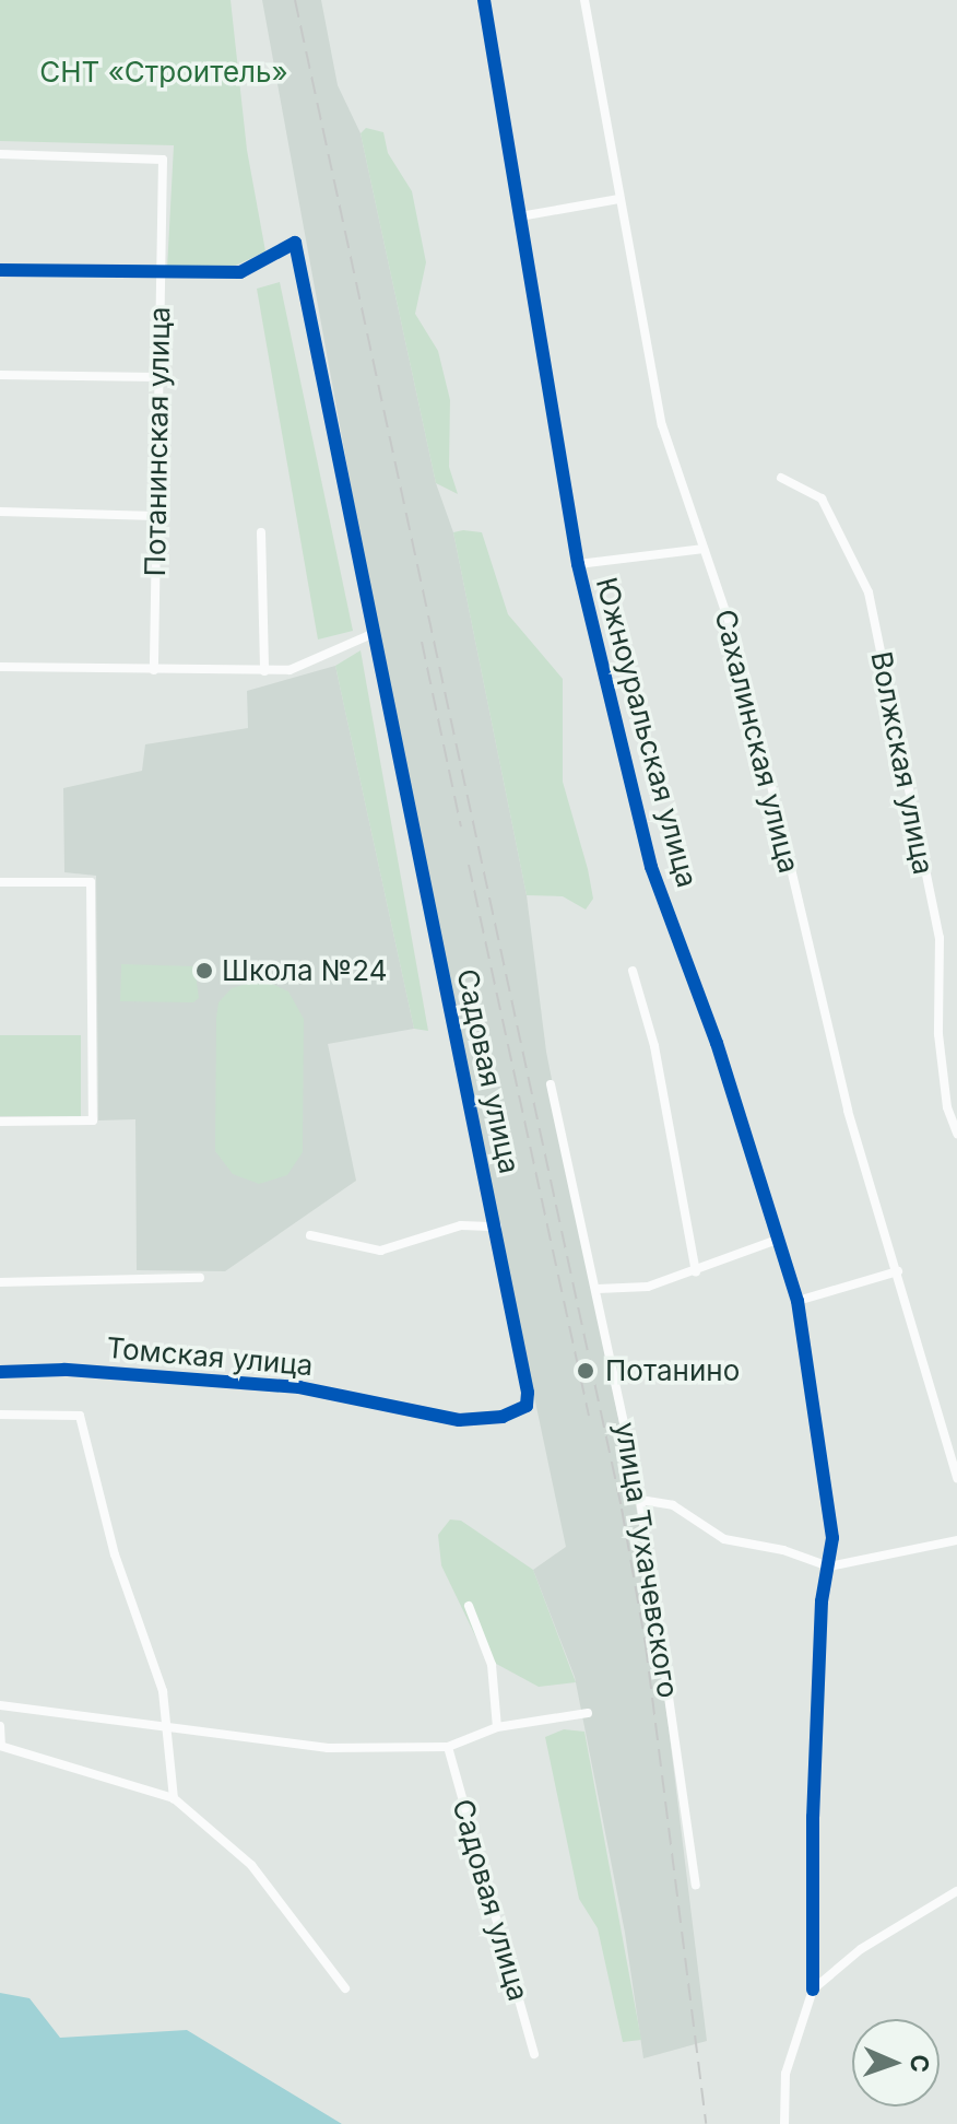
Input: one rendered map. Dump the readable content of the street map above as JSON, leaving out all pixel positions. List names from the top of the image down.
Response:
{
  "streets": {
    "street": [
      "Потанинская улица",
      "Южноуральская улица",
      "Сахалинская улица",
      "Волжская улица",
      "Садовая улица",
      "Томская улица",
      "улица Тухачевского"
    ]
  },
  "crossings": [
    ["Потанинская улица", "Садовая улица"],
    ["Садовая улица", "Томская улица"]
  ],
  "parks": ["СНТ «Строитель»"],
  "places": ["Школа №24", "Потанино"],
  "north": "right"
}
